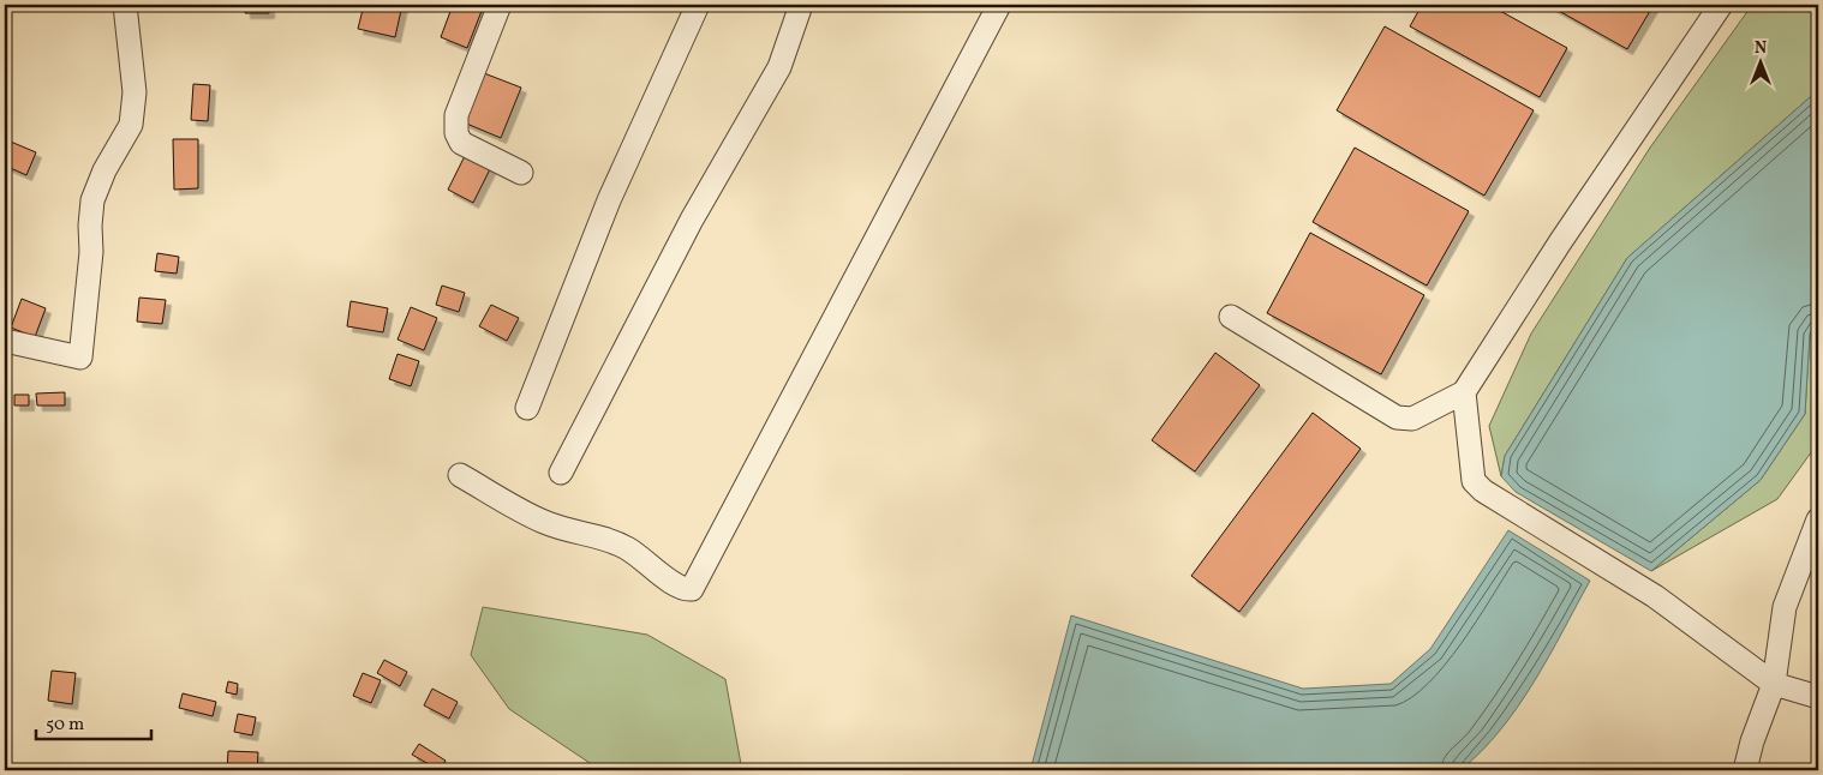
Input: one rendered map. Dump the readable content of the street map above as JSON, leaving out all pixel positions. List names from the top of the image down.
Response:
{
  "scale_bar": "50 m",
  "north": "top"
}
